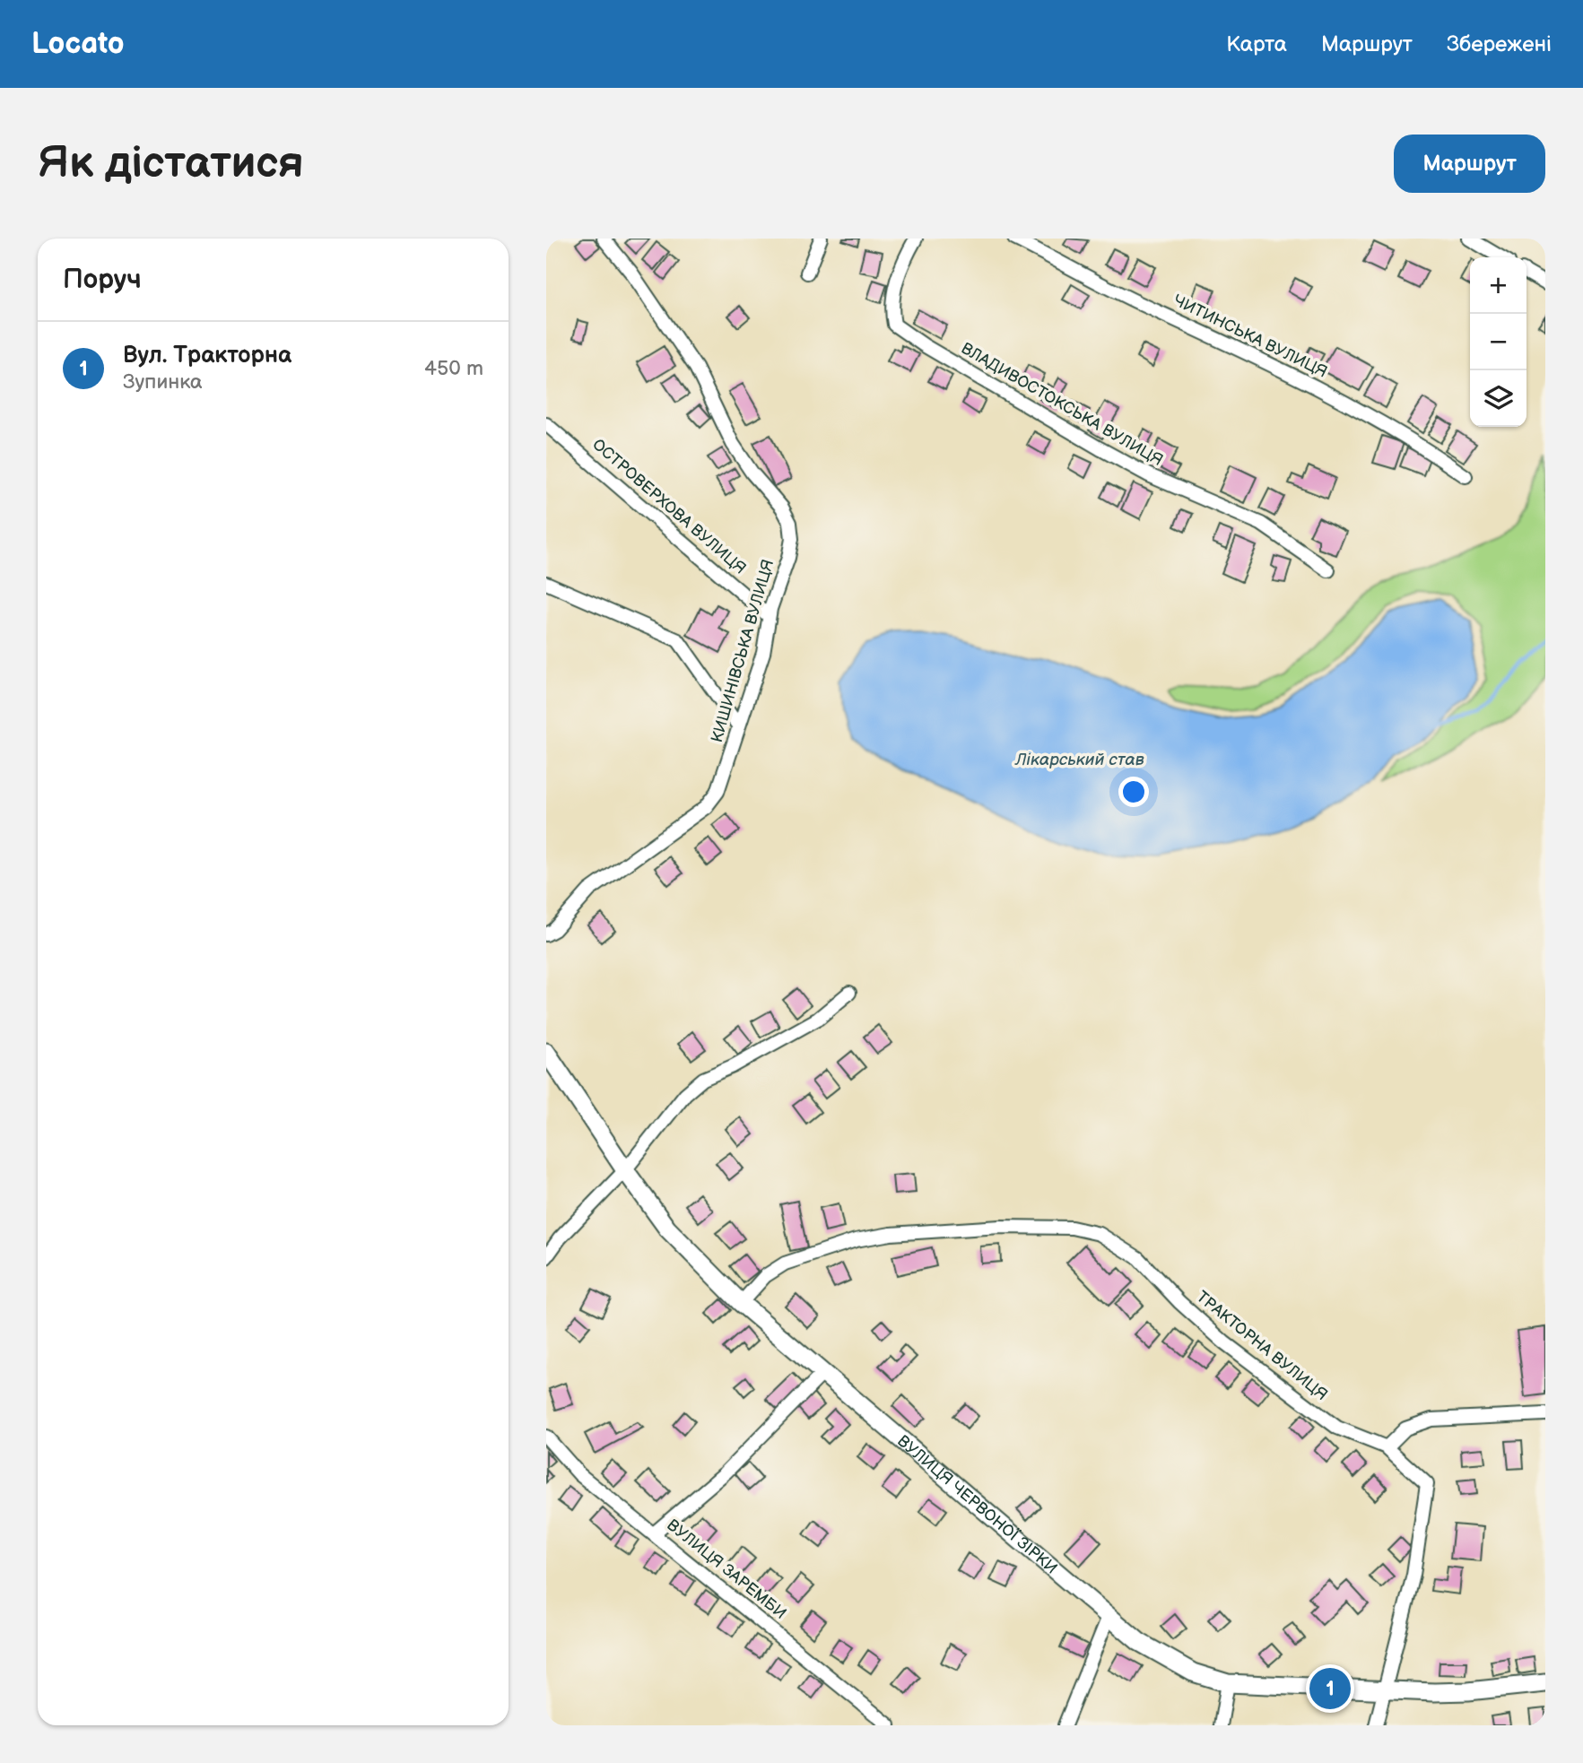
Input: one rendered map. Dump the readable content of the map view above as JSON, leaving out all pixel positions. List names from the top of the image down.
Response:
{
  "streets": {
    "street": [
      "ЧИТИНСЬКА ВУЛИЦЯ",
      "ВЛАДИВОСТОКСЬКА ВУЛИЦЯ",
      "ОСТРОВЕРХОВА ВУЛИЦЯ",
      "КИШИНІВСЬКА ВУЛИЦЯ",
      "ТРАКТОРНА ВУЛИЦЯ",
      "ВУЛИЦЯ ЧЕРВОНОЇ ЗІРКИ",
      "ВУЛИЦЯ ЗАРЕМБИ"
    ]
  },
  "crossings": [
    ["ОСТРОВЕРХОВА ВУЛИЦЯ", "КИШИНІВСЬКА ВУЛИЦЯ"],
    ["ТРАКТОРНА ВУЛИЦЯ", "ВУЛИЦЯ ЧЕРВОНОЇ ЗІРКИ"]
  ],
  "water": ["Лікарський став"],
  "page": {
    "header": "Locato",
    "nav": ["Карта", "Маршрут", "Збережені"],
    "buttons": "Маршрут",
    "title": "Як дістатися",
    "heading": "Поруч",
    "map_buttons": ["+", "−"],
    "list": [
      {
        "mark": "1",
        "name": "Вул. Тракторна",
        "note": "Зупинка",
        "value": "450 m"
      }
    ],
    "pins": "1"
  }
}
